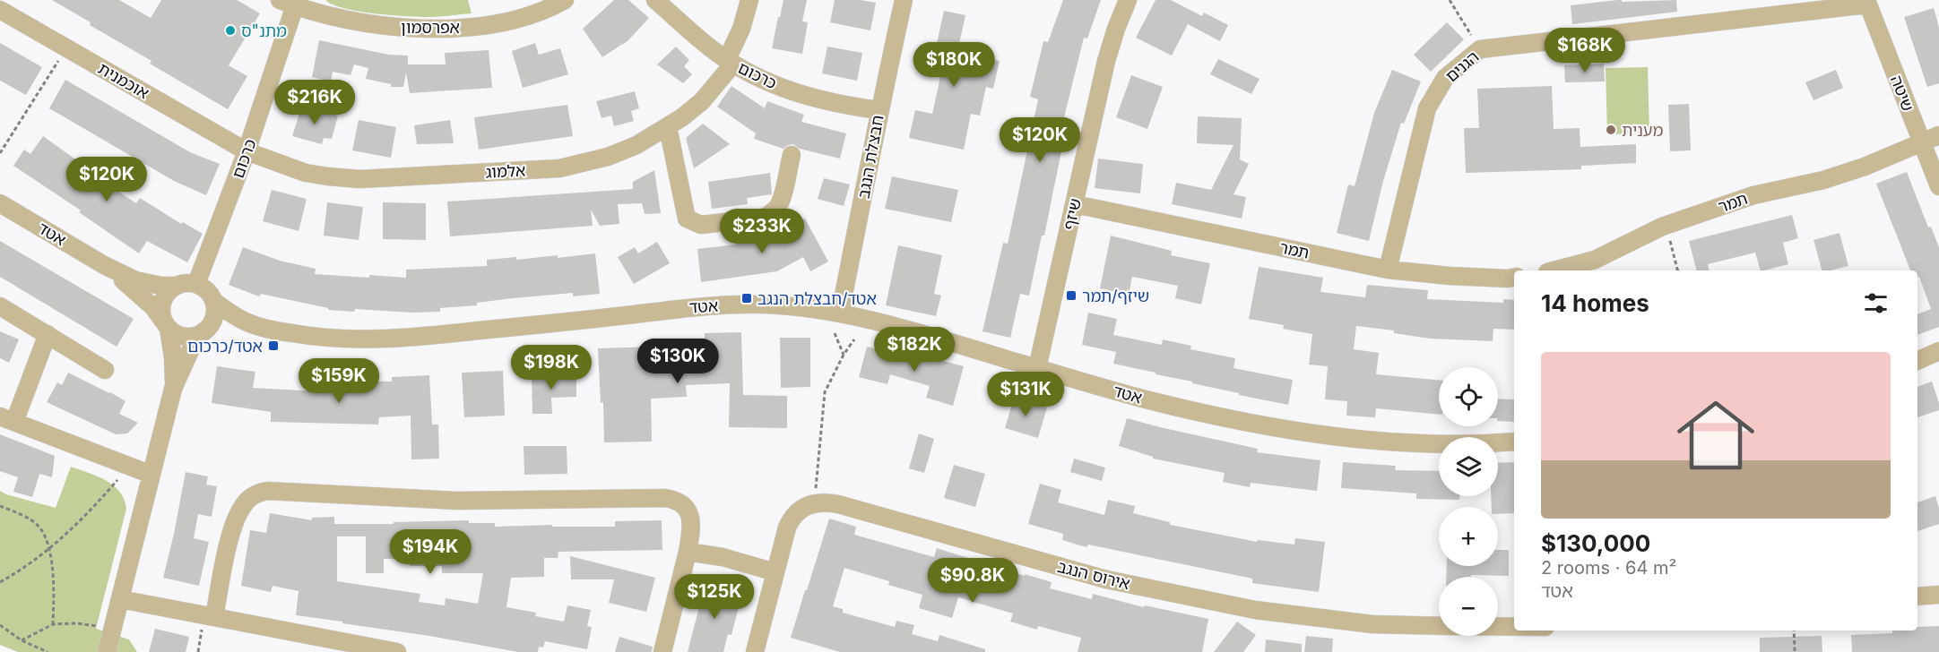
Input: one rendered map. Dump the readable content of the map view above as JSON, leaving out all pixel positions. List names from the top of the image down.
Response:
{
  "streets": {
    "street": [
      "אפרסמון",
      "הגנים",
      "כרכום",
      "אוכמנית",
      "שיטה",
      "חבצלת הנגב",
      "אלמוג",
      "תמר",
      "שיזף",
      "אטד",
      "אירוס הנגב"
    ]
  },
  "crossings": [
    ["אפרסמון", "כרכום"],
    ["הגנים", "שיטה"],
    ["הגנים", "תמר"],
    ["כרכום", "אוכמנית"],
    ["כרכום", "חבצלת הנגב"],
    ["כרכום", "אלמוג"],
    ["כרכום", "אטד"],
    ["אוכמנית", "אלמוג"],
    ["שיטה", "תמר"],
    ["חבצלת הנגב", "אטד"],
    ["תמר", "שיזף"],
    ["שיזף", "אטד"]
  ],
  "places": {
    "other": ["מתנ\"ס", "מענית"],
    "transit": ["שיזף/תמר", "אטד/חבצלת הנגב", "אטד/כרכום"]
  },
  "page": {
    "price": [
      "$168K",
      "$180K",
      "$216K",
      "$120K",
      "$120K",
      "$233K",
      "$182K",
      "$130K",
      "$198K",
      "$159K",
      "$131K",
      "$194K",
      "$90.8K",
      "$125K"
    ],
    "heading": "14 homes",
    "list": [
      {
        "name": "$130,000",
        "note": "2 rooms · 64 m² · אטד"
      }
    ],
    "map_buttons": ["+", "−"]
  }
}
